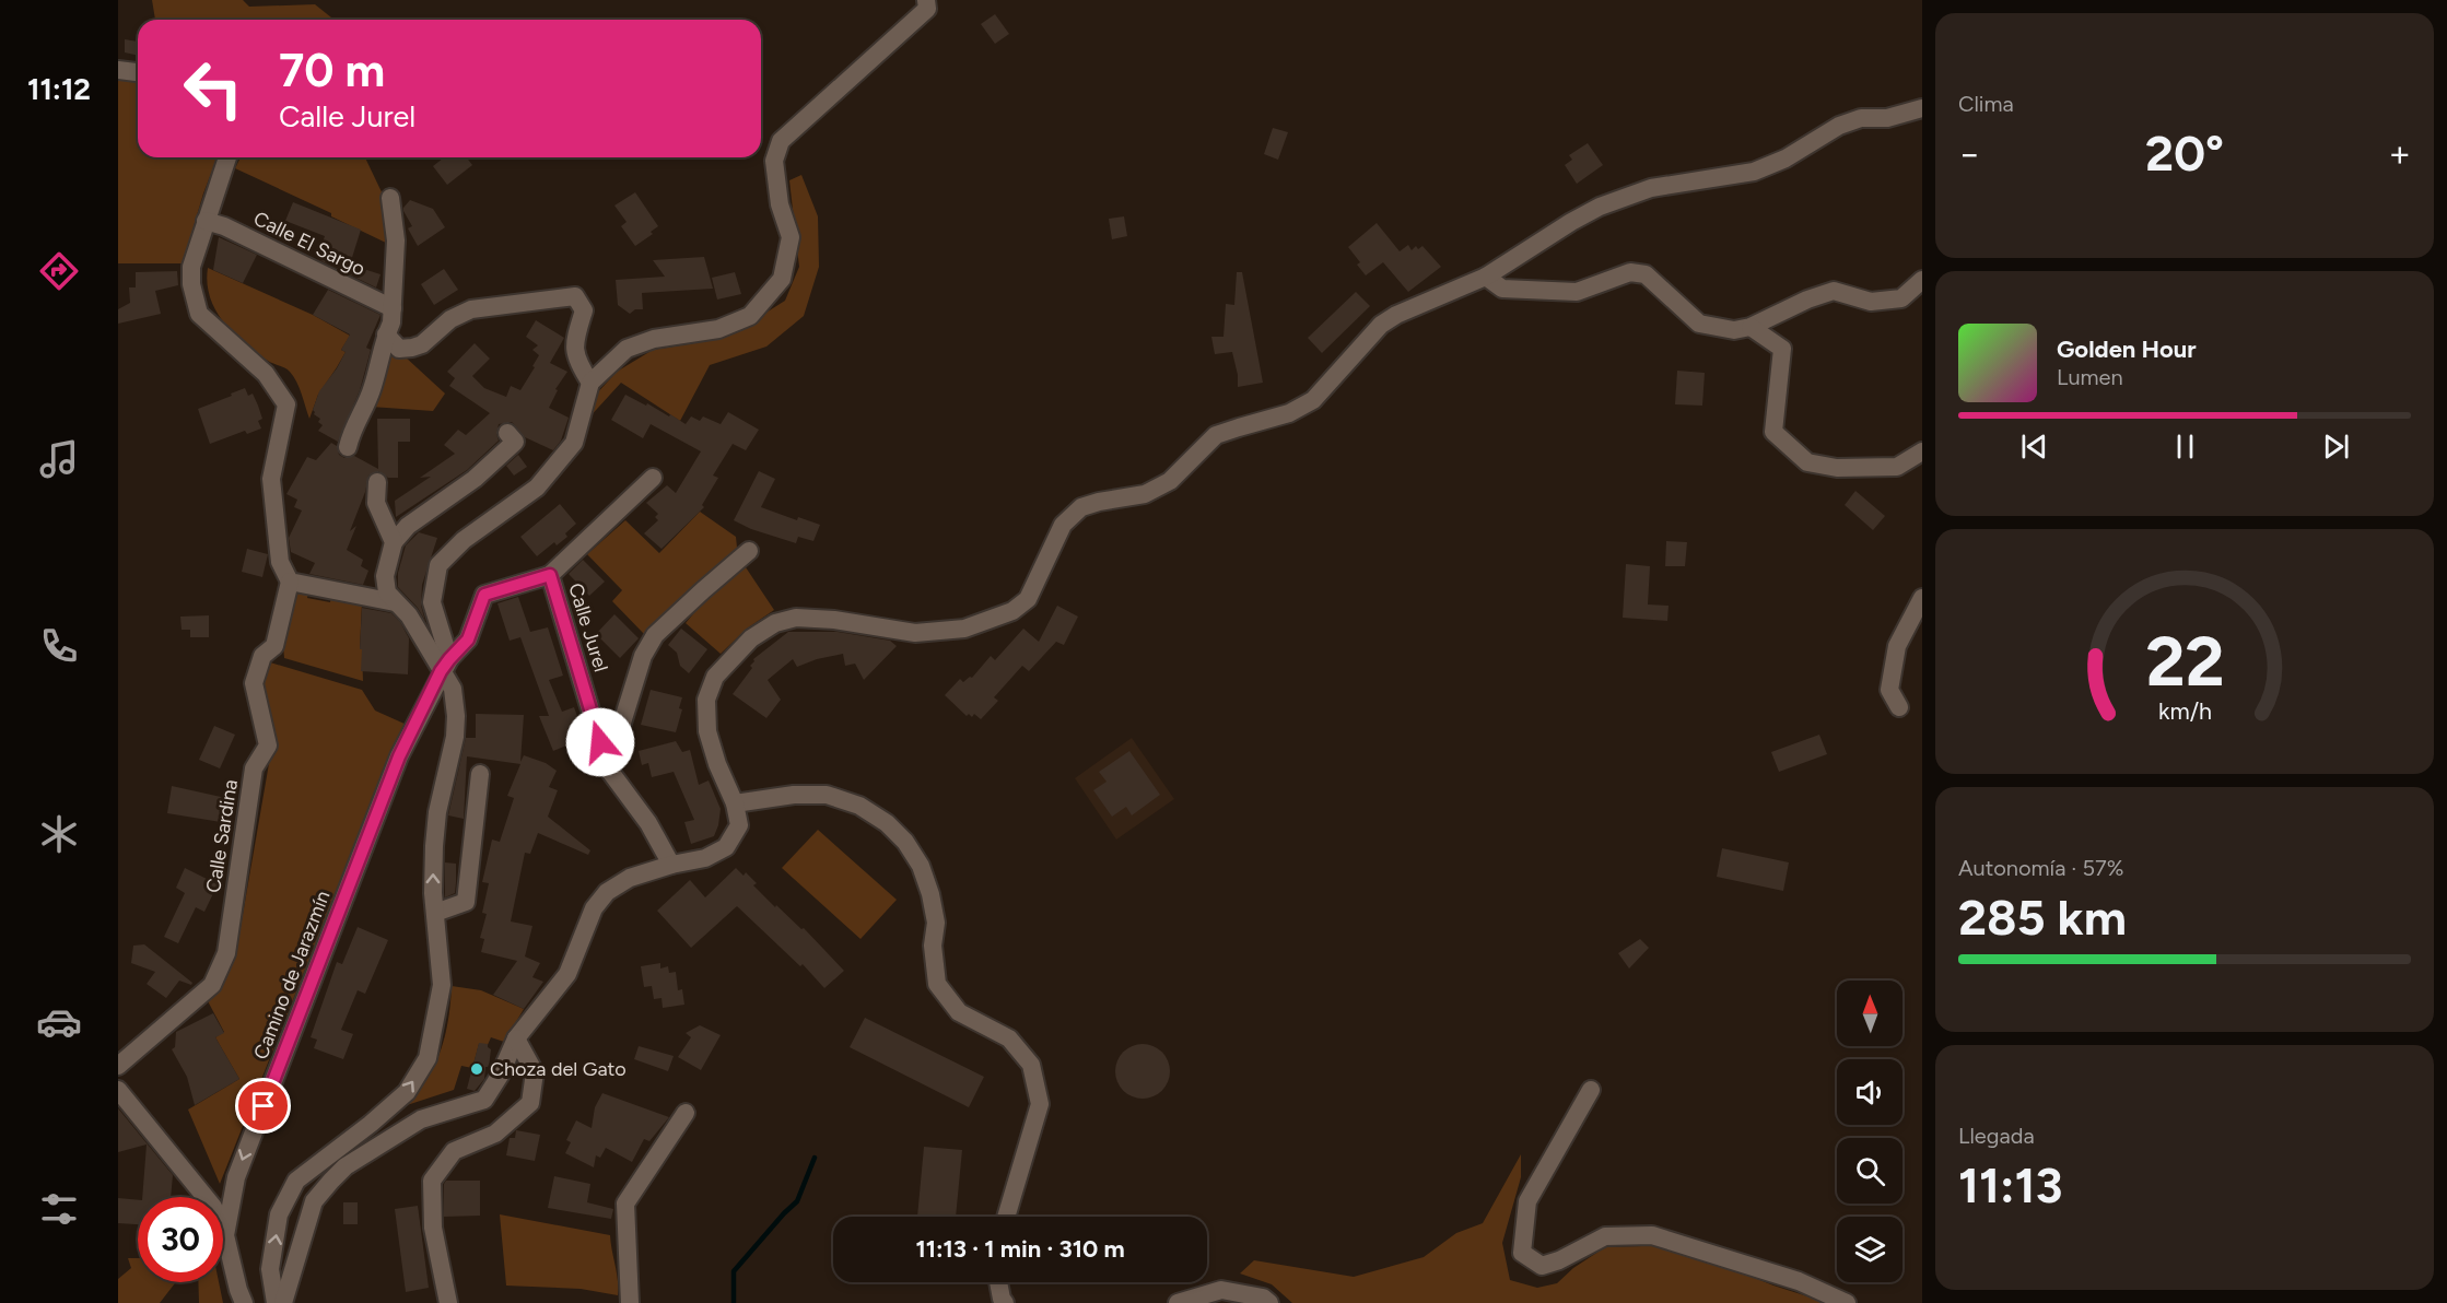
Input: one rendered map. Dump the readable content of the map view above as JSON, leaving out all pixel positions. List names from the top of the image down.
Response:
{
  "streets": {
    "street": [
      "Calle El Sargo",
      "Calle Jurel",
      "Calle Sardina",
      "Camino de Jarazmín"
    ]
  },
  "crossings": [
    ["Calle Jurel", "Camino de Jarazmín"]
  ],
  "places": ["Choza del Gato"],
  "north": "top",
  "page": {
    "tabs": "11:12",
    "tile": [
      "Clima",
      ["Autonomía · 57%", "285 km"],
      ["Llegada", "11:13"]
    ],
    "turn": ["70 m", "Calle Jurel"],
    "heat": ["−", "20°", "+"],
    "song": ["Golden Hour", "Lumen"],
    "limit": "30",
    "trip": "11:13 · 1 min · 310 m",
    "gauge": ["22", "km/h"]
  }
}
